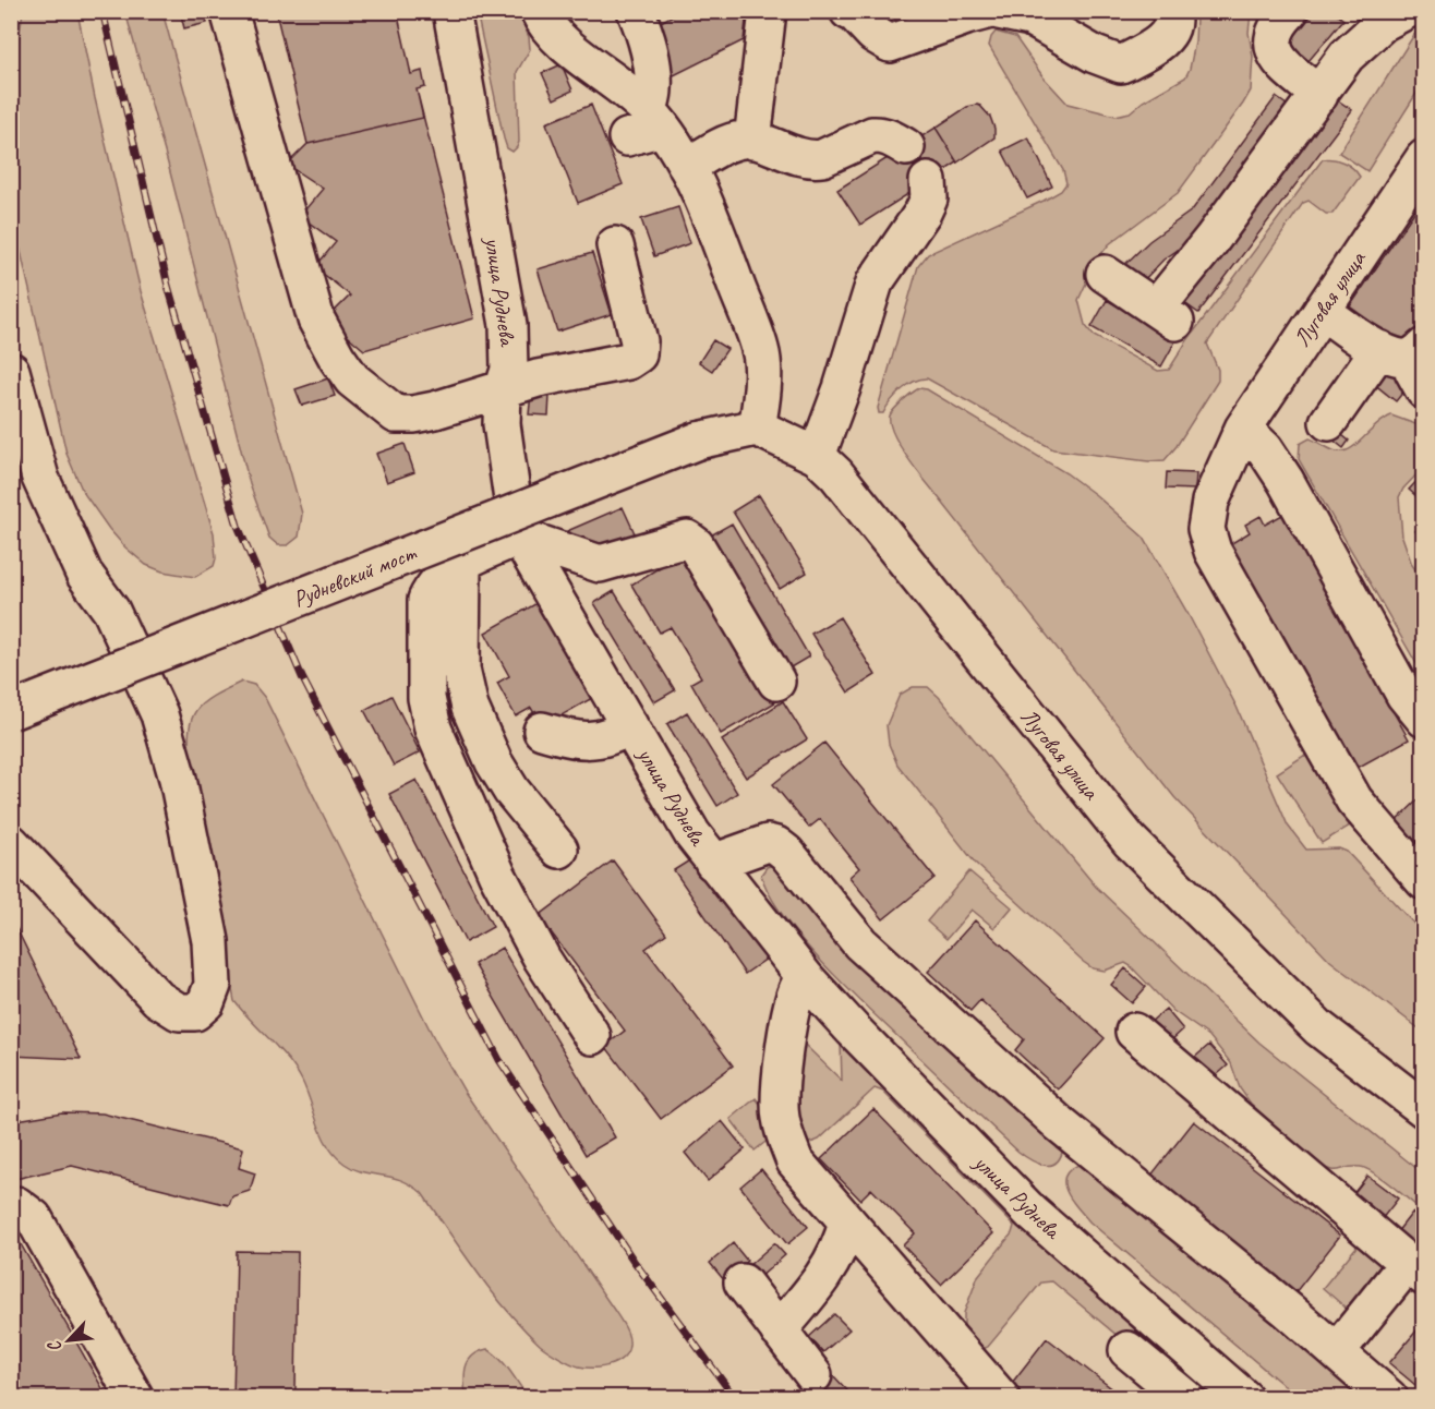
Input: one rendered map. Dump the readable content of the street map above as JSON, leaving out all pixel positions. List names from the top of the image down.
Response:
{
  "streets": {
    "street": ["улица Руднева", "Луговая улица", "Рудневский мост"]
  },
  "crossings": [
    ["Луговая улица", "Рудневский мост"]
  ],
  "north": "bottom left"
}
